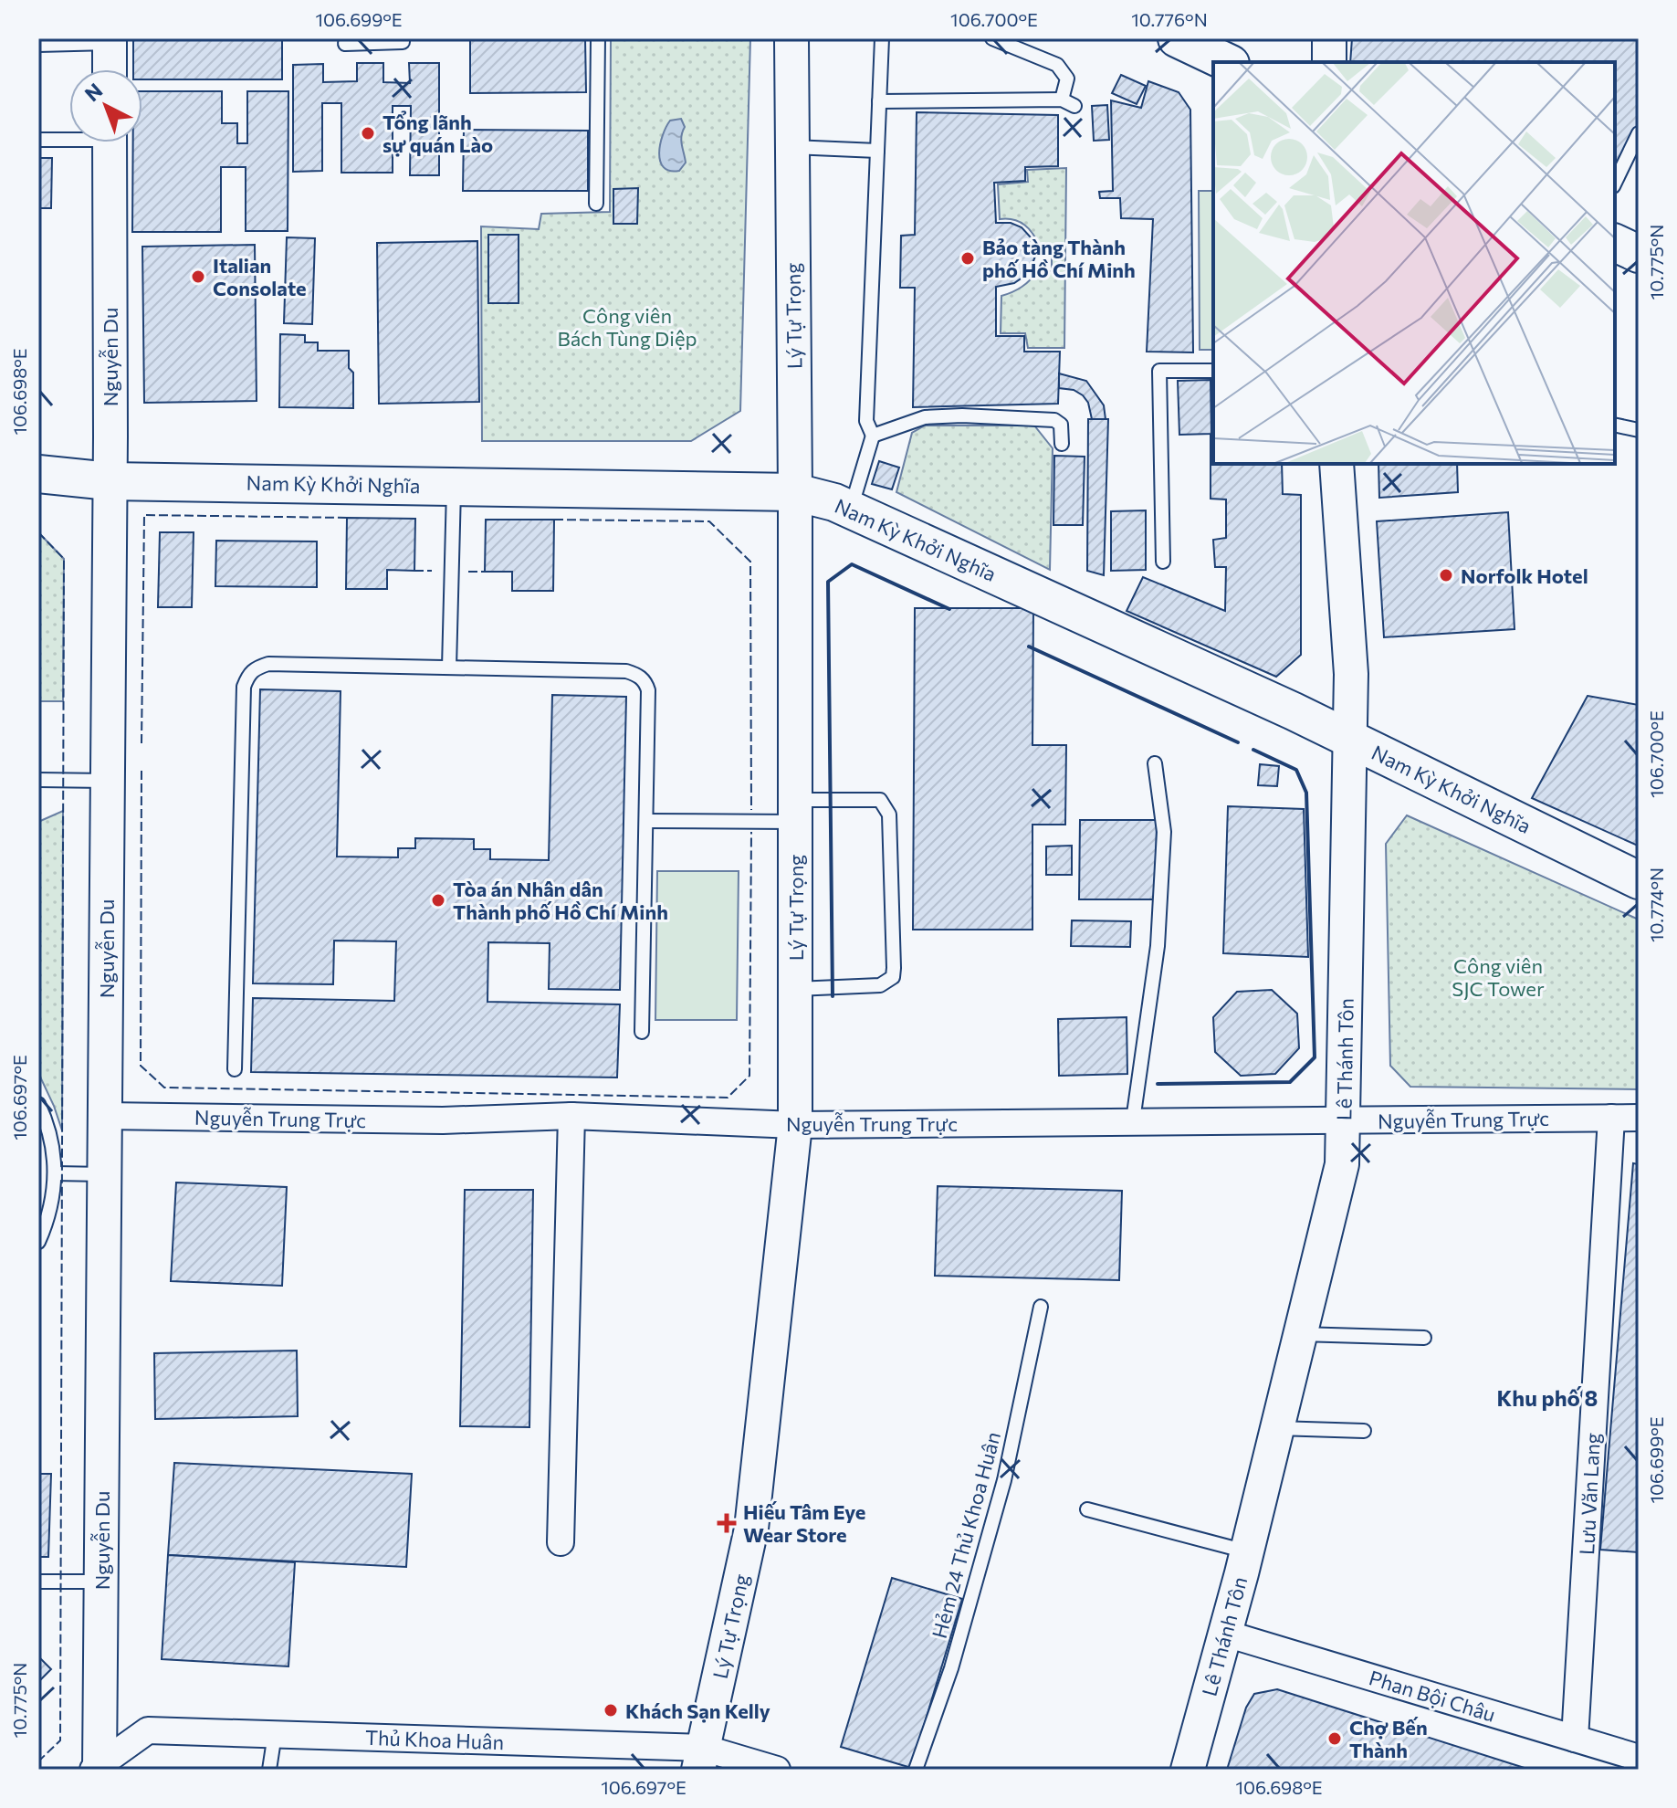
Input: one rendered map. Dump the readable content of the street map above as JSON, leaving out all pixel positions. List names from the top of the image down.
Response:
{
  "streets": {
    "main road": ["Nam Kỳ Khởi Nghĩa"],
    "street": [
      "Lý Tự Trọng",
      "Nguyễn Du",
      "Lê Thánh Tôn",
      "Nguyễn Trung Trực",
      "Lưu Văn Lang",
      "Phan Bội Châu",
      "Thủ Khoa Huân"
    ],
    "lane": ["Hẻm 24 Thủ Khoa Huân"]
  },
  "crossings": [
    ["Lý Tự Trọng", "Nam Kỳ Khởi Nghĩa"],
    ["Lý Tự Trọng", "Nguyễn Trung Trực"],
    ["Lý Tự Trọng", "Thủ Khoa Huân"],
    ["Nguyễn Du", "Nam Kỳ Khởi Nghĩa"],
    ["Nguyễn Du", "Nguyễn Trung Trực"],
    ["Nguyễn Du", "Thủ Khoa Huân"],
    ["Nam Kỳ Khởi Nghĩa", "Lê Thánh Tôn"],
    ["Lê Thánh Tôn", "Nguyễn Trung Trực"],
    ["Lê Thánh Tôn", "Phan Bội Châu"],
    ["Nguyễn Trung Trực", "Lưu Văn Lang"],
    ["Lưu Văn Lang", "Phan Bội Châu"]
  ],
  "districts": ["Khu phố 8"],
  "parks": ["Công viên Bách Tùng Diệp", "Công viên SJC Tower"],
  "places": {
    "other": [
      "Tổng lãnh sự quán Lào",
      "Bảo tàng Thành phố Hồ Chí Minh",
      "Italian Consolate",
      "Norfolk Hotel",
      "Tòa án Nhân dân Thành phố Hồ Chí Minh",
      "Khách Sạn Kelly",
      "Chợ Bến Thành"
    ],
    "health": ["Hiếu Tâm Eye Wear Store"]
  },
  "north": "top left",
  "coordinates": [
    "106.699°E",
    "106.700°E",
    "10.776°N",
    "10.775°N",
    "106.698°E",
    "10.774°N",
    "106.697°E"
  ]
}
